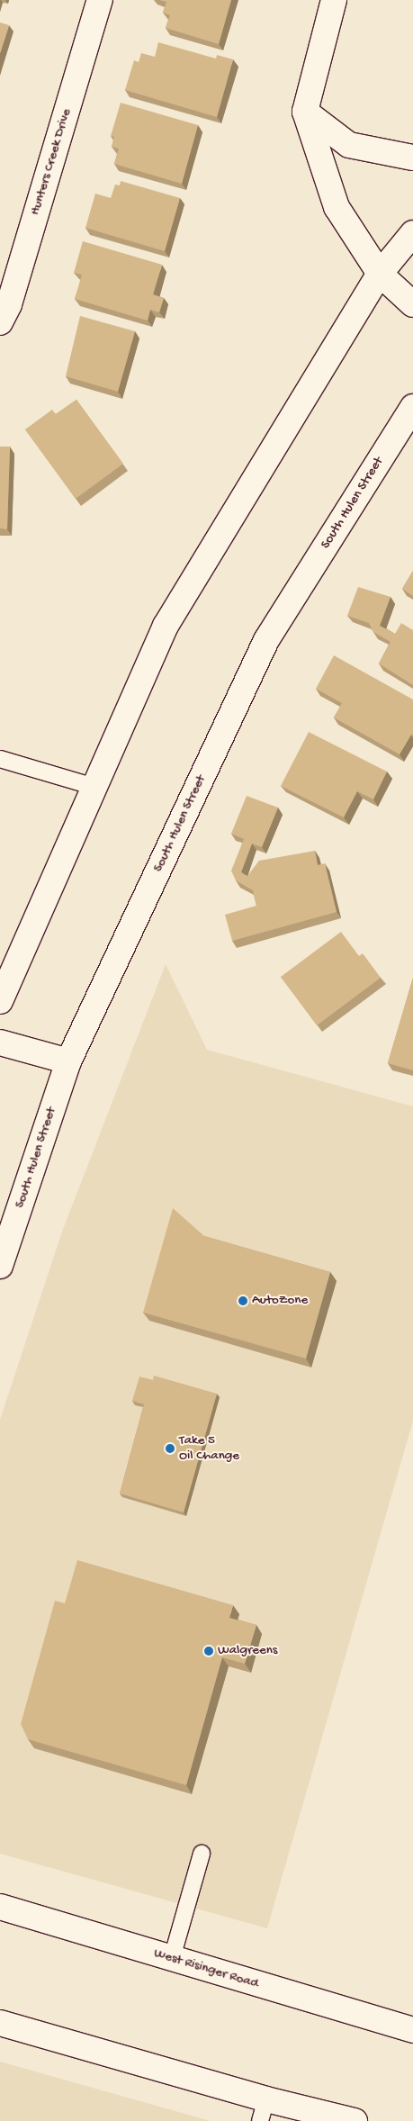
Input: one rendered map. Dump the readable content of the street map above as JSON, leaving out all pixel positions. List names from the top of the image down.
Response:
{
  "streets": {
    "main road": ["Hunters Creek Drive", "South Hulen Street", "West Risinger Road"]
  },
  "places": ["AutoZone", "Take 5 Oil Change", "Walgreens"]
}
